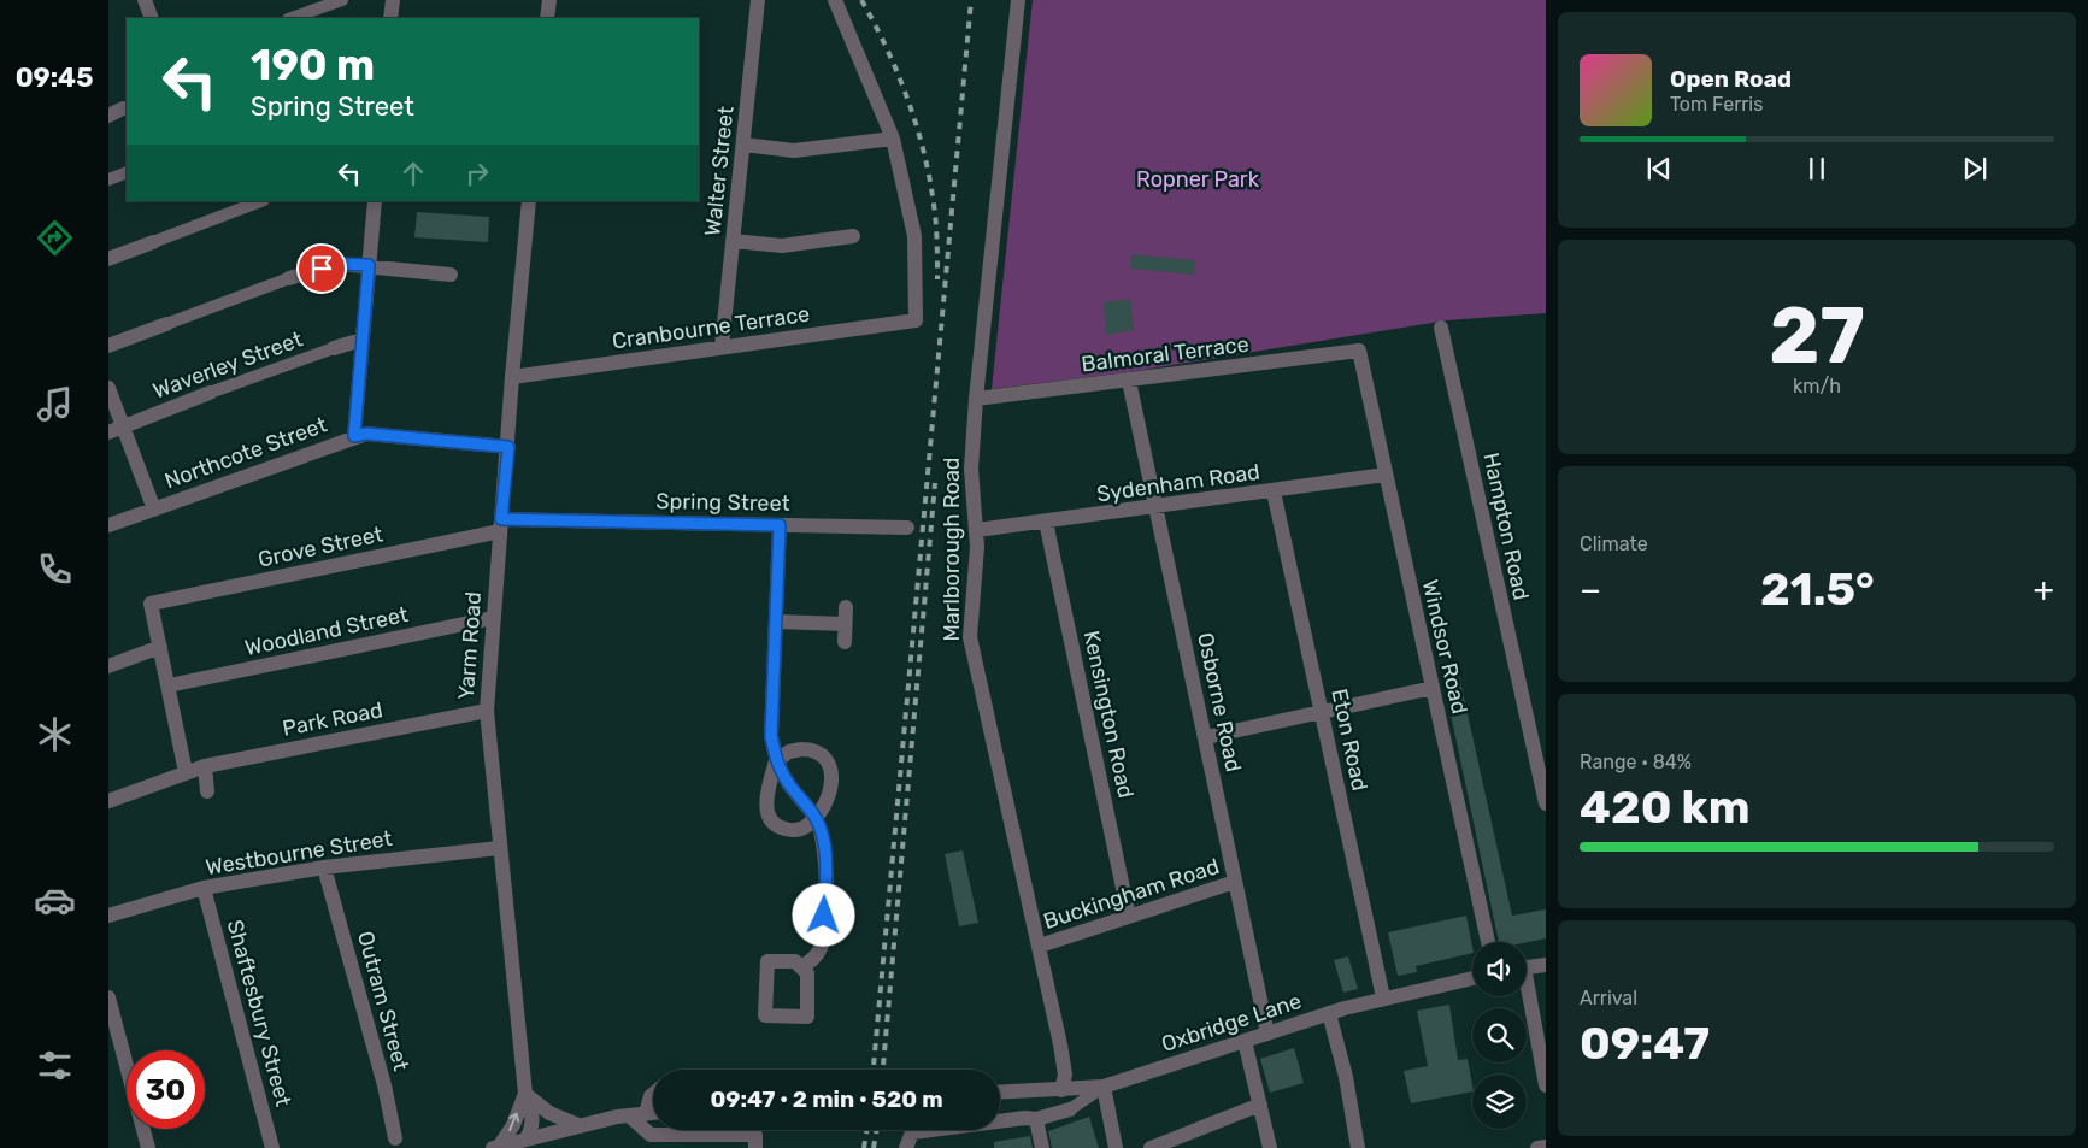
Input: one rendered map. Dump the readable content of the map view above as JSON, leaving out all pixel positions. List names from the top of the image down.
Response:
{
  "streets": {
    "street": [
      "Walter Street",
      "Cranbourne Terrace",
      "Balmoral Terrace",
      "Waverley Street",
      "Northcote Street",
      "Sydenham Road",
      "Spring Street",
      "Hampton Road",
      "Grove Street",
      "Marlborough Road",
      "Woodland Street",
      "Yarm Road",
      "Windsor Road",
      "Osborne Road",
      "Kensington Road",
      "Park Road",
      "Eton Road",
      "Westbourne Street",
      "Buckingham Road",
      "Outram Street",
      "Shaftesbury Street",
      "Oxbridge Lane"
    ]
  },
  "crossings": [
    ["Walter Street", "Cranbourne Terrace"],
    ["Cranbourne Terrace", "Yarm Road"],
    ["Balmoral Terrace", "Marlborough Road"],
    ["Balmoral Terrace", "Windsor Road"],
    ["Balmoral Terrace", "Osborne Road"],
    ["Northcote Street", "Yarm Road"],
    ["Sydenham Road", "Marlborough Road"],
    ["Sydenham Road", "Windsor Road"],
    ["Sydenham Road", "Osborne Road"],
    ["Sydenham Road", "Kensington Road"],
    ["Sydenham Road", "Eton Road"],
    ["Spring Street", "Grove Street"],
    ["Spring Street", "Yarm Road"],
    ["Grove Street", "Yarm Road"],
    ["Marlborough Road", "Buckingham Road"],
    ["Marlborough Road", "Oxbridge Lane"],
    ["Woodland Street", "Yarm Road"],
    ["Yarm Road", "Park Road"],
    ["Yarm Road", "Westbourne Street"],
    ["Osborne Road", "Buckingham Road"],
    ["Osborne Road", "Oxbridge Lane"],
    ["Kensington Road", "Buckingham Road"],
    ["Eton Road", "Oxbridge Lane"],
    ["Westbourne Street", "Outram Street"],
    ["Westbourne Street", "Shaftesbury Street"]
  ],
  "parks": ["Ropner Park"],
  "page": {
    "tabs": "09:45",
    "turn": ["190 m", "Spring Street"],
    "song": ["Open Road", "Tom Ferris"],
    "tile": [
      ["27", "km/h"],
      "Climate",
      ["Range · 84%", "420 km"],
      ["Arrival", "09:47"]
    ],
    "heat": ["−", "21.5°", "+"],
    "limit": "30",
    "trip": "09:47 · 2 min · 520 m"
  }
}
